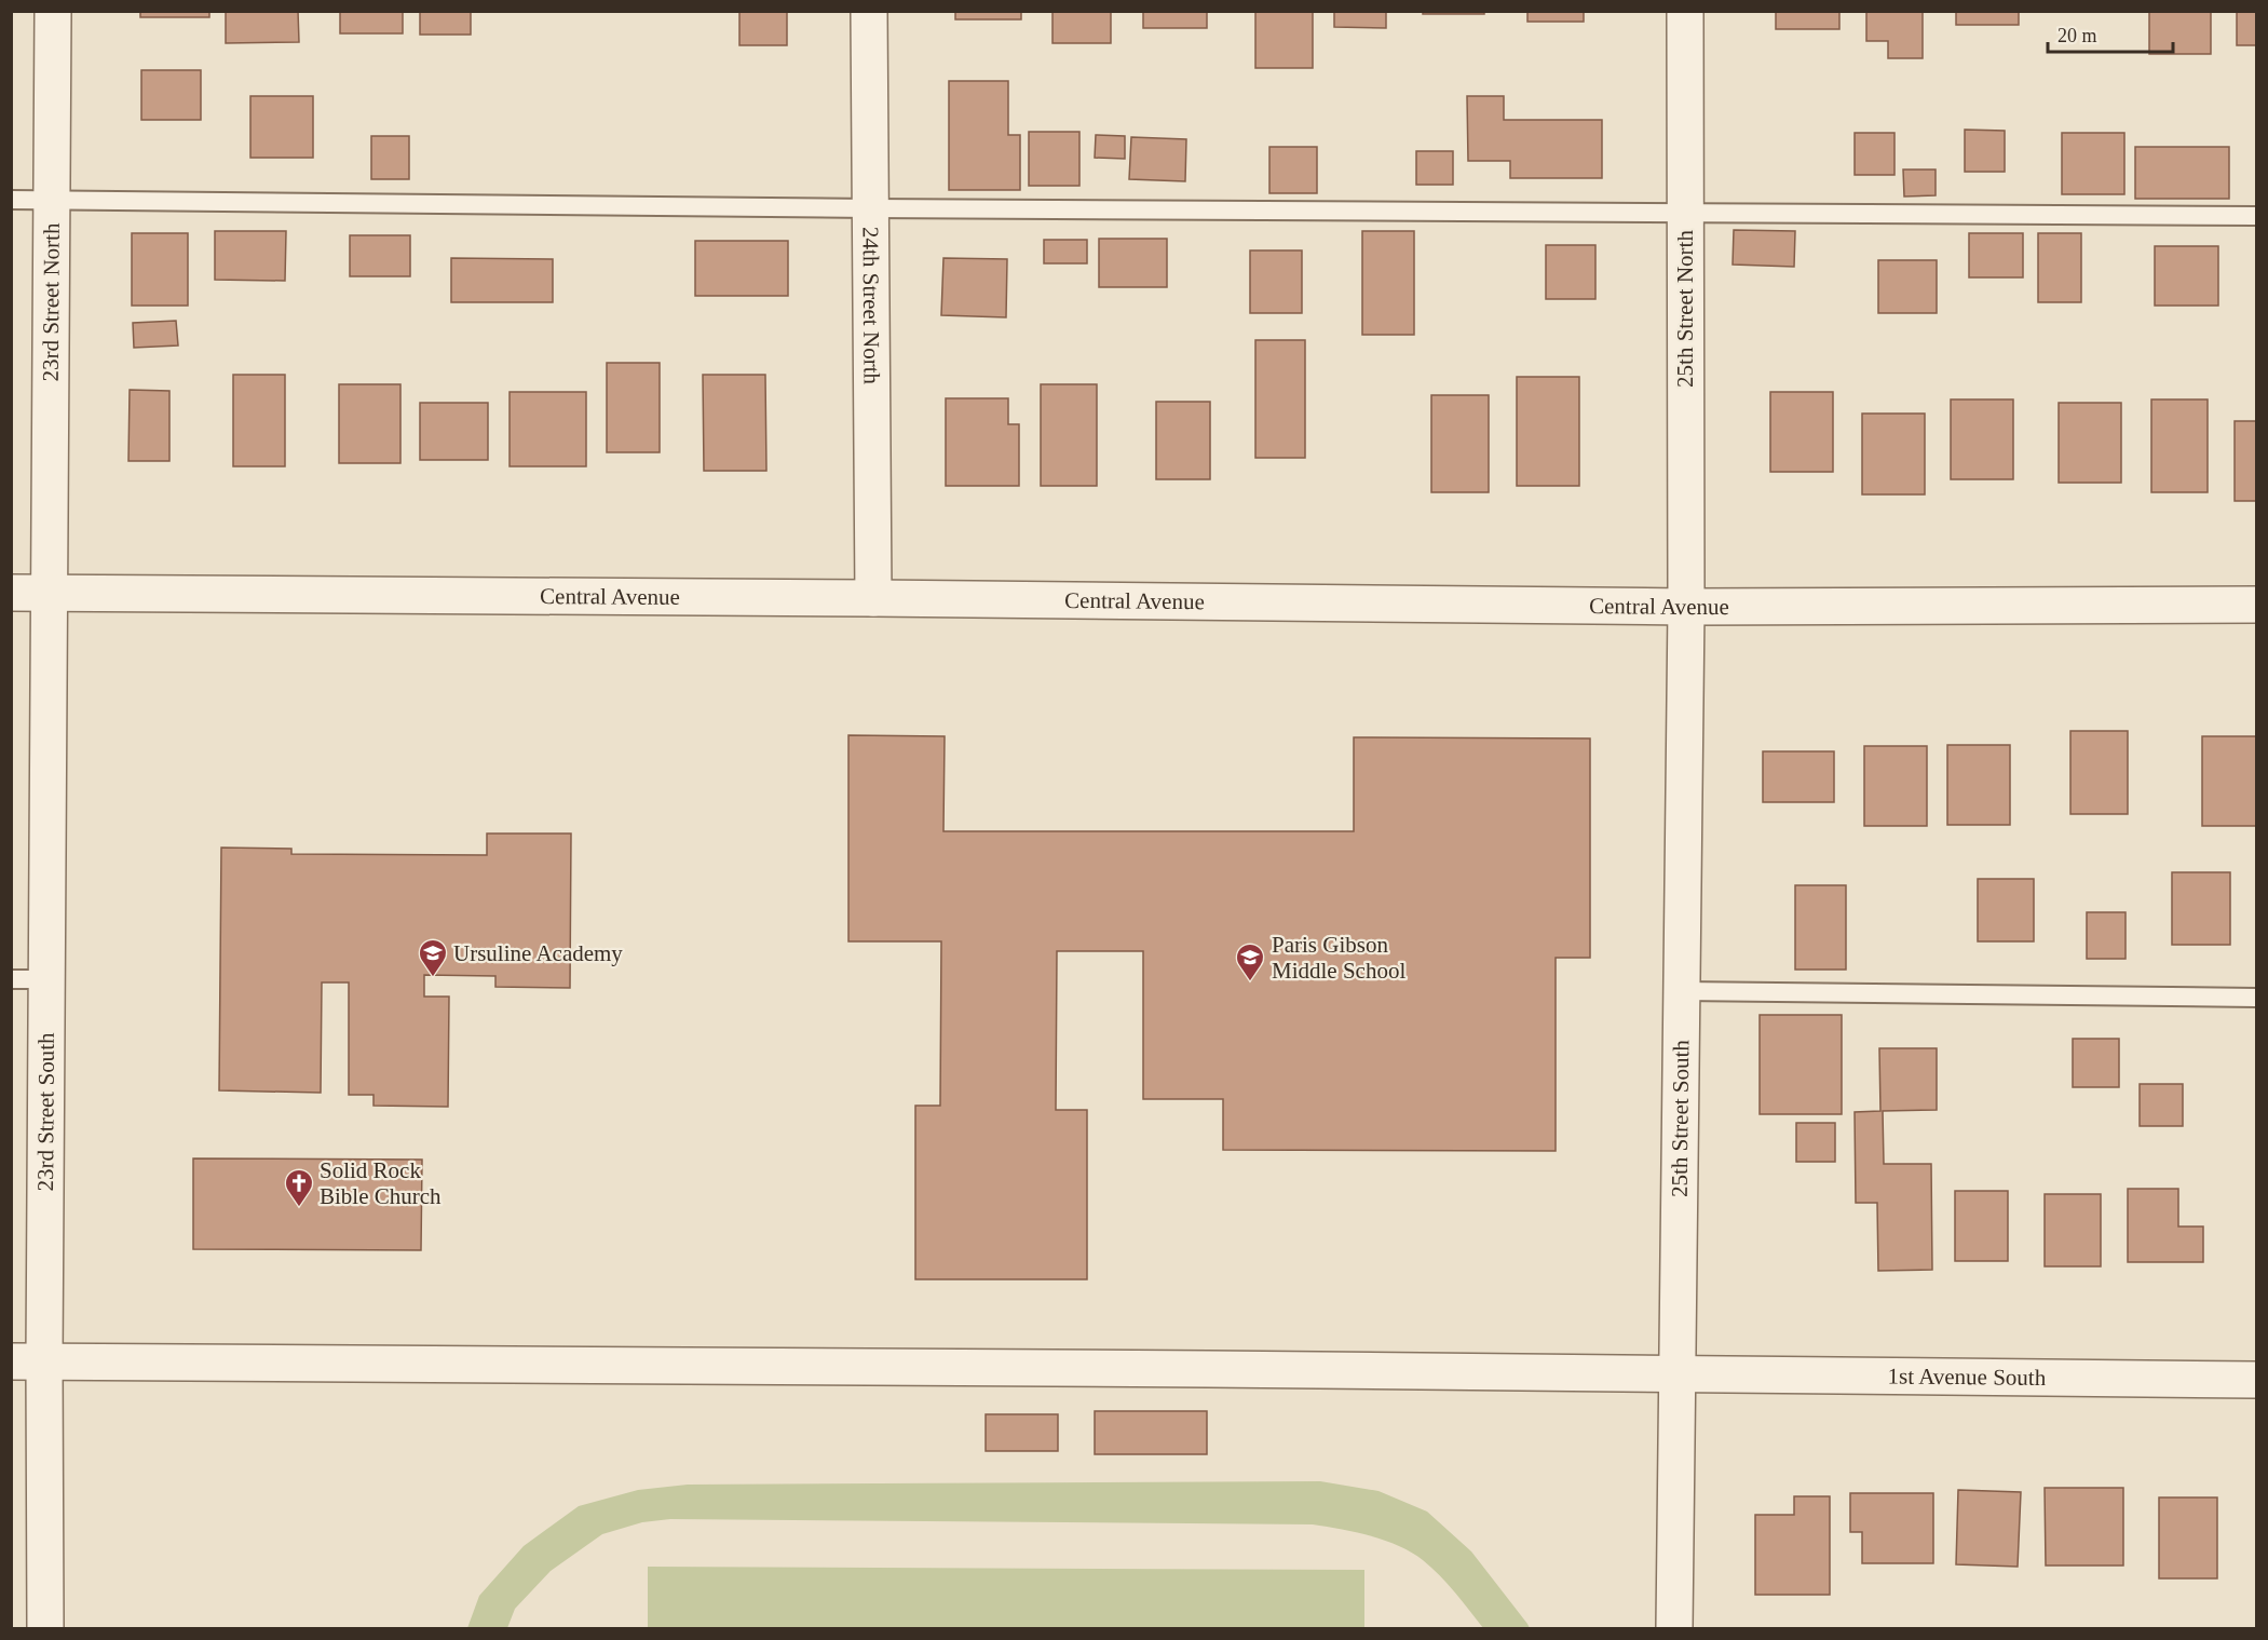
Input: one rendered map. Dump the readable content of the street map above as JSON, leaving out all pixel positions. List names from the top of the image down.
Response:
{
  "streets": {
    "street": [
      "23rd Street North",
      "24th Street North",
      "25th Street North",
      "Central Avenue",
      "23rd Street South",
      "25th Street South",
      "1st Avenue South"
    ]
  },
  "crossings": [
    ["23rd Street North", "Central Avenue"],
    ["23rd Street North", "23rd Street South"],
    ["24th Street North", "Central Avenue"],
    ["25th Street North", "Central Avenue"],
    ["25th Street North", "25th Street South"],
    ["Central Avenue", "23rd Street South"],
    ["Central Avenue", "25th Street South"],
    ["23rd Street South", "1st Avenue South"],
    ["25th Street South", "1st Avenue South"]
  ],
  "places": {
    "school or university": ["Ursuline Academy", "Paris Gibson Middle School"],
    "church": ["Solid Rock Bible Church"]
  },
  "scale_bar": "20 m"
}
